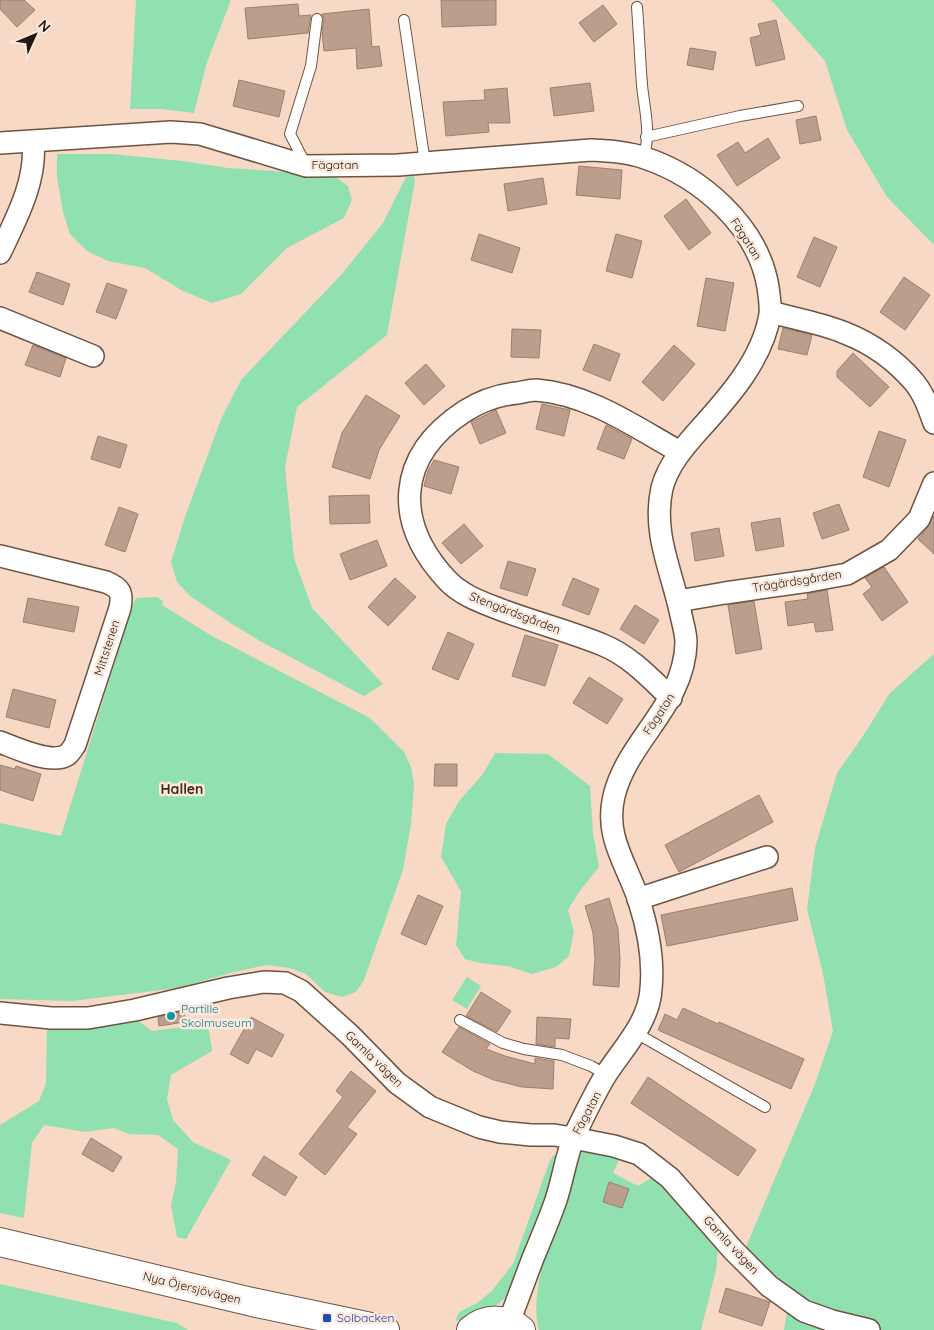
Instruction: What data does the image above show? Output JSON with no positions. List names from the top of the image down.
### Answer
{
  "streets": {
    "street": [
      "Fägatan",
      "Trägärdsgården",
      "Stengärdsgården",
      "Mittstenen",
      "Gamla vägen",
      "Nya Öjersjövägen"
    ]
  },
  "crossings": [
    ["Fägatan", "Trägärdsgården"],
    ["Fägatan", "Stengärdsgården"],
    ["Fägatan", "Gamla vägen"]
  ],
  "districts": ["Hallen"],
  "places": {
    "other": ["Partille Skolmuseum"],
    "transit": ["Solbacken"]
  },
  "north": "top right"
}
